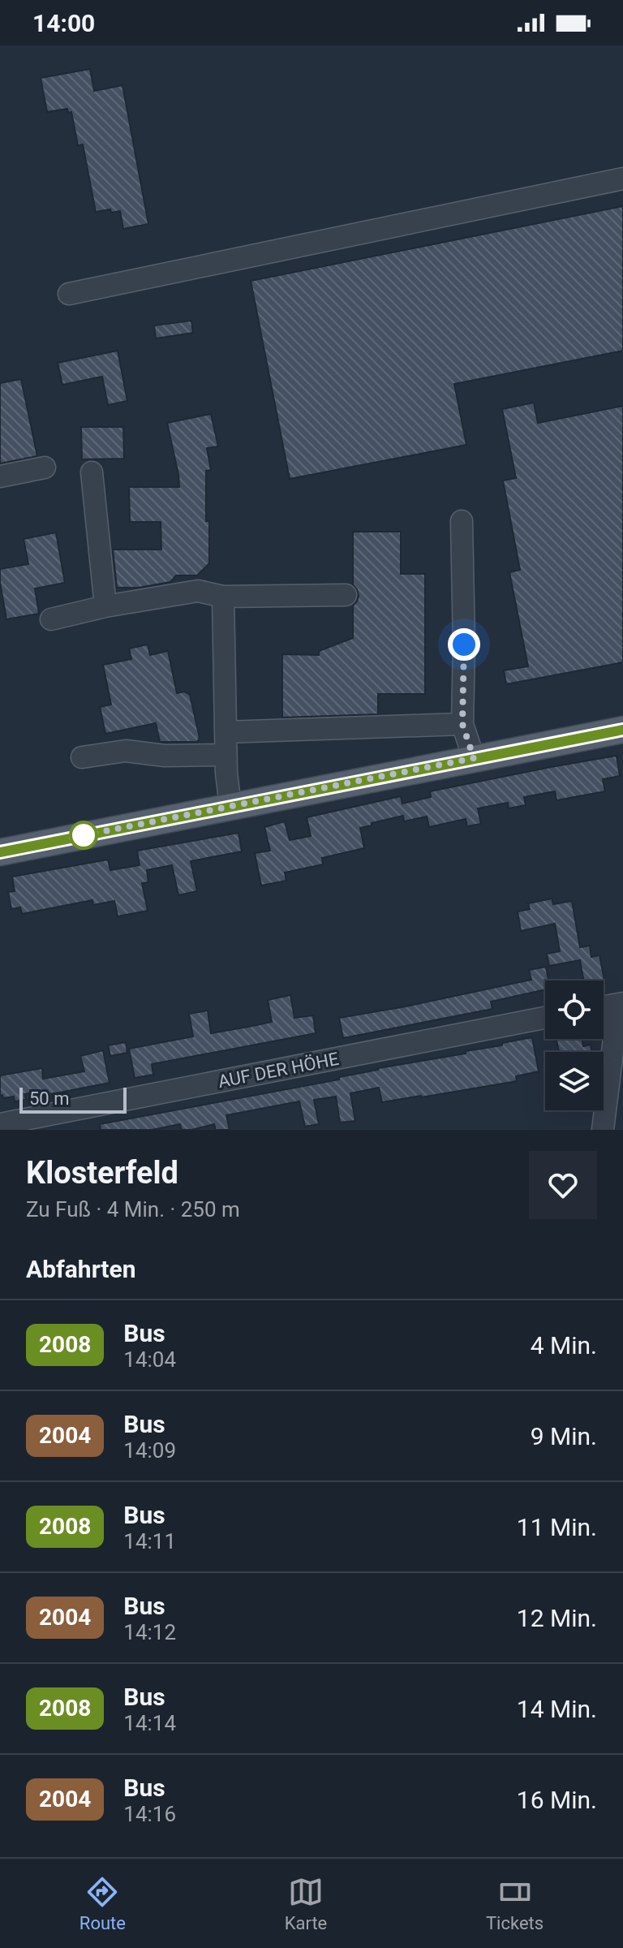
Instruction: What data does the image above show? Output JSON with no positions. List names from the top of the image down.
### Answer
{
  "streets": {
    "street": ["AUF DER HÖHE"]
  },
  "lines": ["bus line 2008"],
  "scale_bar": "50 m",
  "page": {
    "status": "14:00",
    "scale": "50 m",
    "heading": [
      ["Klosterfeld", "Zu Fuß · 4 Min. · 250 m"],
      "Abfahrten"
    ],
    "list": [
      {
        "mark": "2008",
        "name": "Bus",
        "note": "14:04",
        "value": "4 Min."
      },
      {
        "mark": "2004",
        "name": "Bus",
        "note": "14:09",
        "value": "9 Min."
      },
      {
        "mark": "2008",
        "name": "Bus",
        "note": "14:11",
        "value": "11 Min."
      },
      {
        "mark": "2004",
        "name": "Bus",
        "note": "14:12",
        "value": "12 Min."
      },
      {
        "mark": "2008",
        "name": "Bus",
        "note": "14:14",
        "value": "14 Min."
      },
      {
        "mark": "2004",
        "name": "Bus",
        "note": "14:16",
        "value": "16 Min."
      }
    ],
    "tabs": ["Route", "Karte", "Tickets"]
  }
}
